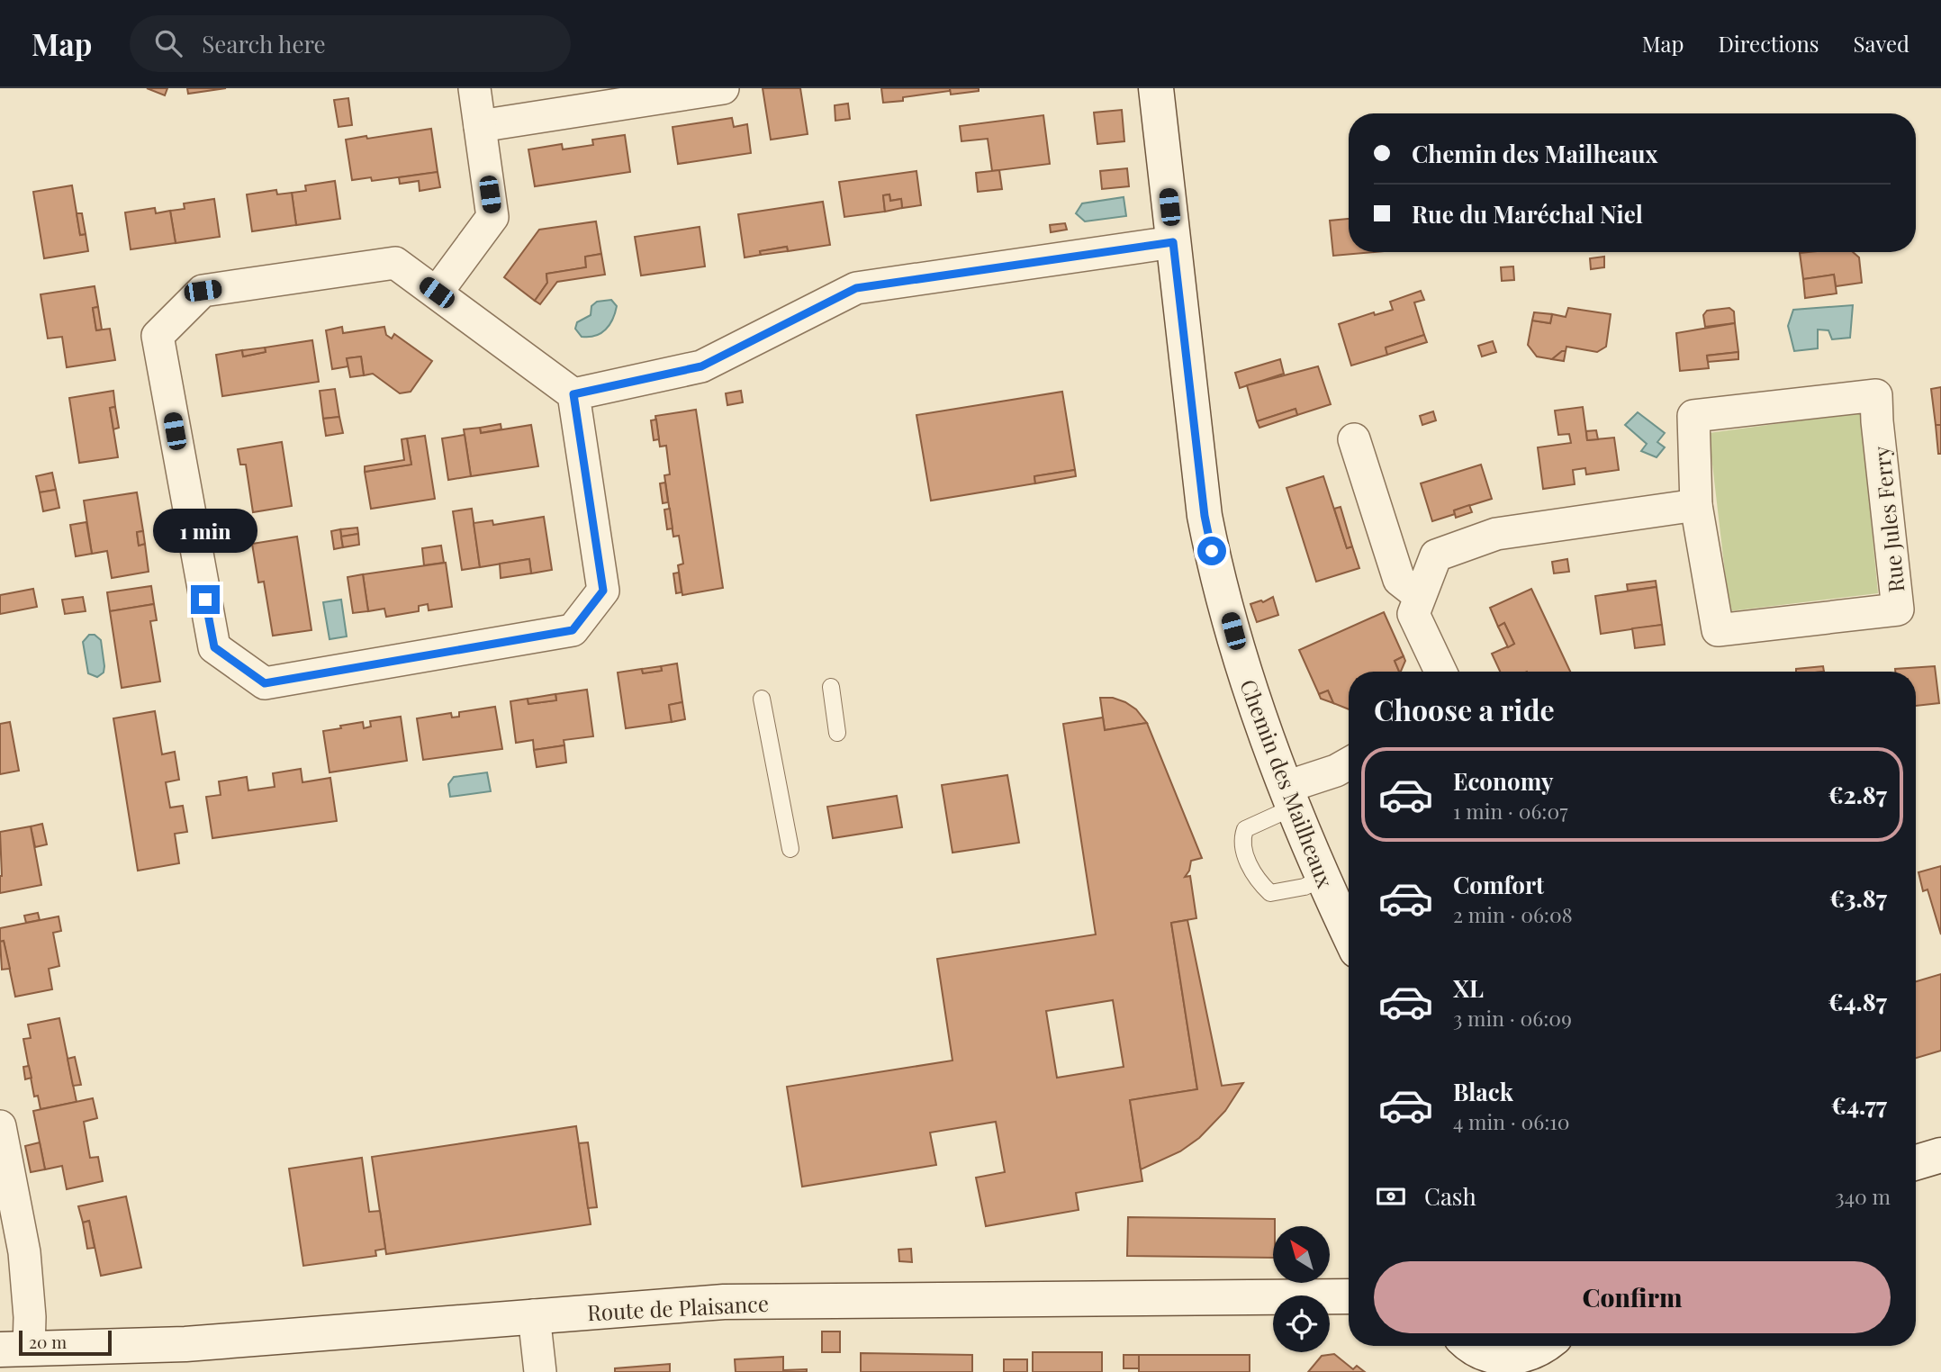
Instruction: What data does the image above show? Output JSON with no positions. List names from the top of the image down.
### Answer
{
  "streets": {
    "main road": ["Chemin des Mailheaux", "Route de Plaisance"],
    "street": ["Rue Jules Ferry"]
  },
  "scale_bar": "20 m",
  "north": "top left",
  "page": {
    "header": "Map",
    "search": "Search here",
    "nav": ["Map", "Directions", "Saved"],
    "banner": ["Chemin des Mailheaux", "Rue du Maréchal Niel"],
    "bubble": "1 min",
    "heading": "Choose a ride",
    "list": [
      {
        "name": "Economy",
        "note": "1 min · 06:07",
        "value": "€2.87"
      },
      {
        "name": "Comfort",
        "note": "2 min · 06:08",
        "value": "€3.87"
      },
      {
        "name": "XL",
        "note": "3 min · 06:09",
        "value": "€4.87"
      },
      {
        "name": "Black",
        "note": "4 min · 06:10",
        "value": "€4.77"
      }
    ],
    "pay": ["Cash", "340 m"],
    "buttons": "Confirm",
    "scale": "20 m"
  }
}
